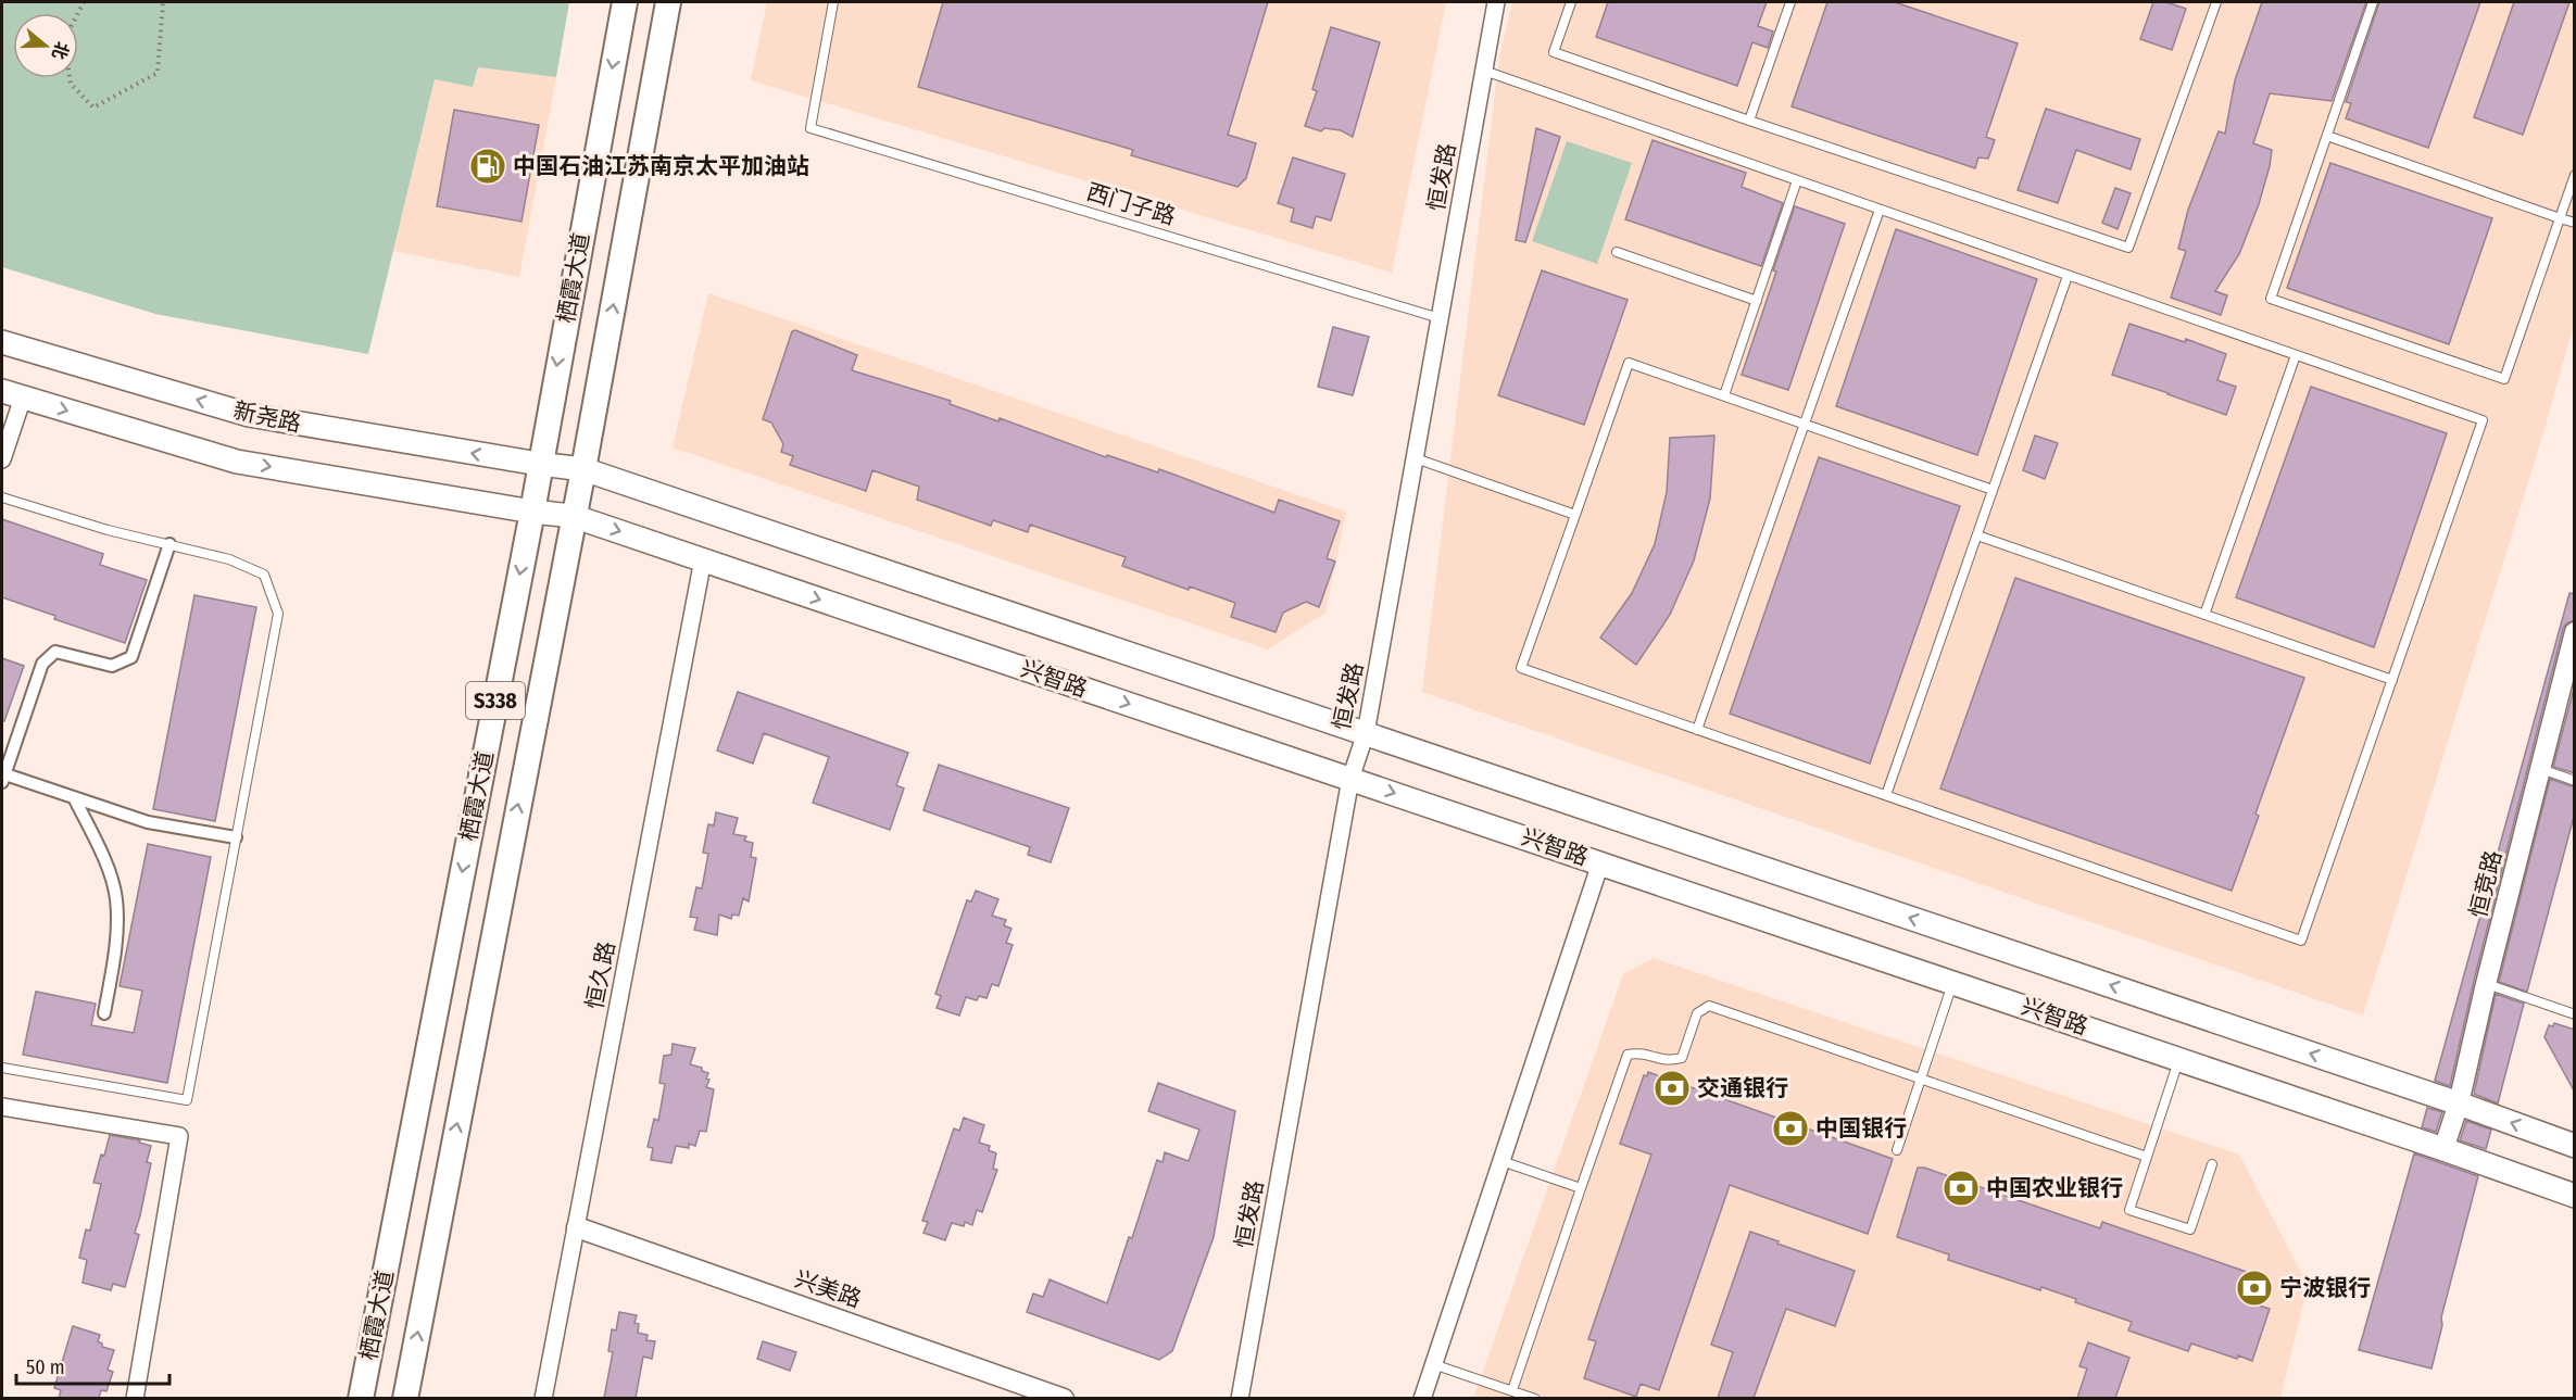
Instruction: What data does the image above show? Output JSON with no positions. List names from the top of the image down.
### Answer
{
  "streets": {
    "main road": [
      "栖霞大道",
      "新尧路",
      "兴智路",
      "S338"
    ],
    "street": [
      "恒发路",
      "恒竞路",
      "恒久路",
      "兴美路"
    ],
    "lane": ["西门子路"]
  },
  "crossings": [
    ["恒发路", "西门子路"],
    ["恒发路", "兴智路"],
    ["栖霞大道", "新尧路"],
    ["栖霞大道", "兴智路"],
    ["新尧路", "兴智路"],
    ["兴智路", "恒竞路"],
    ["兴智路", "恒久路"],
    ["恒久路", "兴美路"]
  ],
  "places": {
    "fuel station": ["中国石油江苏南京太平加油站"],
    "bank": [
      "交通银行",
      "中国银行",
      "中国农业银行",
      "宁波银行"
    ]
  },
  "scale_bar": "50 m",
  "north": "right"
}
